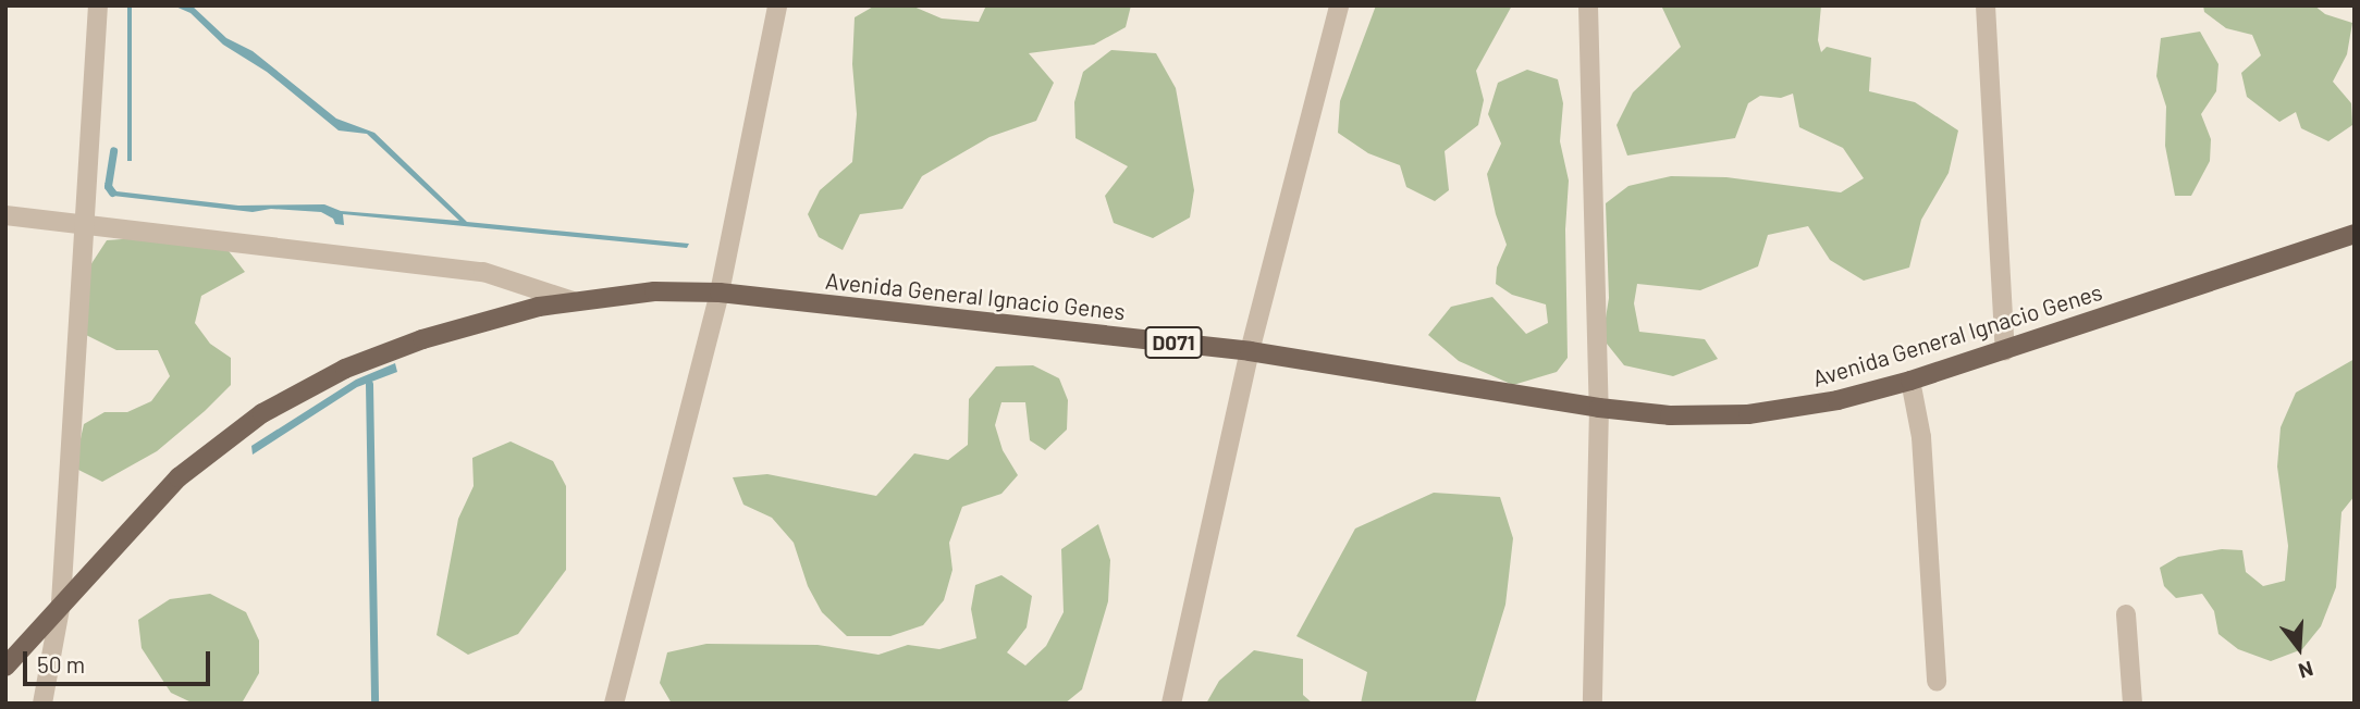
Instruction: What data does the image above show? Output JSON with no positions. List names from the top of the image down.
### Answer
{
  "streets": {
    "main road": ["Avenida General Ignacio Genes", "D071"]
  },
  "scale_bar": "50 m",
  "north": "bottom"
}
